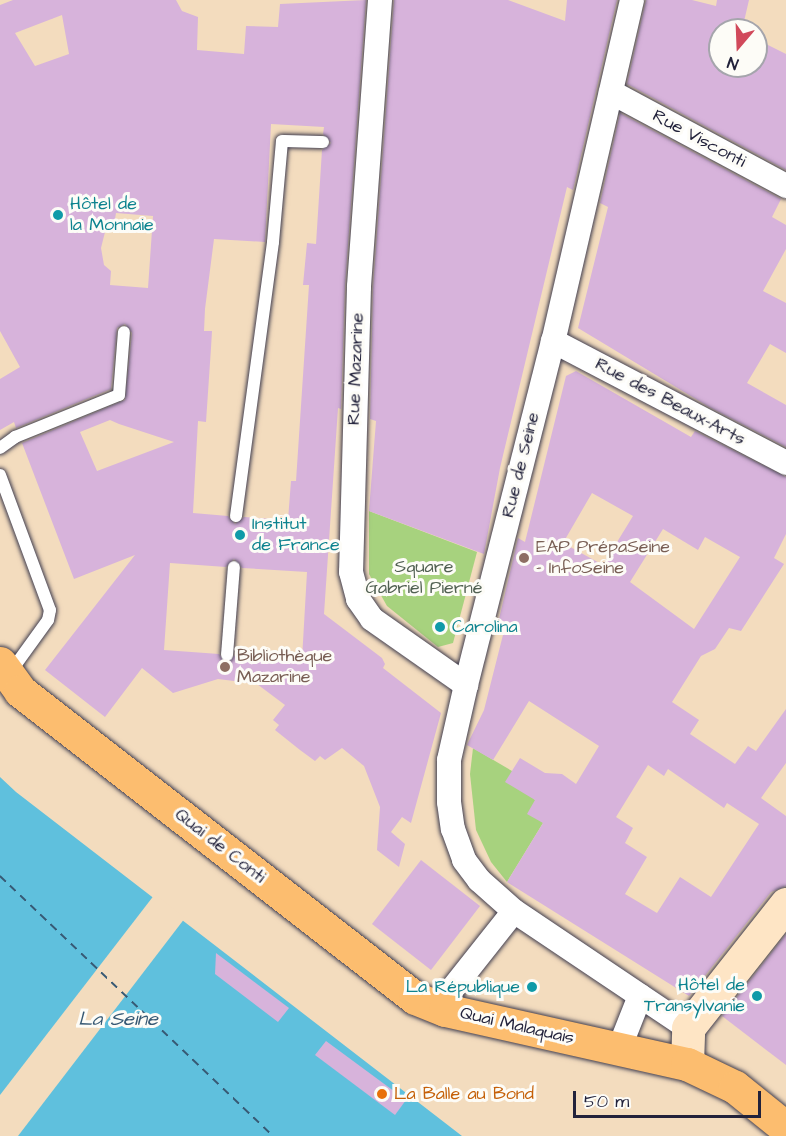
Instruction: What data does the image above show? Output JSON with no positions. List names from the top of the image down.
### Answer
{
  "streets": {
    "main road": ["Quai de Conti", "Quai Malaquais"],
    "street": [
      "Rue Visconti",
      "Rue Mazarine",
      "Rue des Beaux-Arts",
      "Rue de Seine"
    ]
  },
  "crossings": [
    ["Rue Visconti", "Rue de Seine"],
    ["Rue Mazarine", "Rue de Seine"],
    ["Rue des Beaux-Arts", "Rue de Seine"],
    ["Rue de Seine", "Quai Malaquais"],
    ["Quai de Conti", "Quai Malaquais"]
  ],
  "water": ["La Seine"],
  "parks": ["Square Gabriel Pierné"],
  "places": [
    "Hôtel de la Monnaie",
    "Institut de France",
    "EAP PrépaSeine - InfoSeine",
    "Carolina",
    "Bibliothèque Mazarine",
    "La République",
    "Hôtel de Transylvanie",
    "La Balle au Bond"
  ],
  "scale_bar": "50 m",
  "north": "bottom"
}
